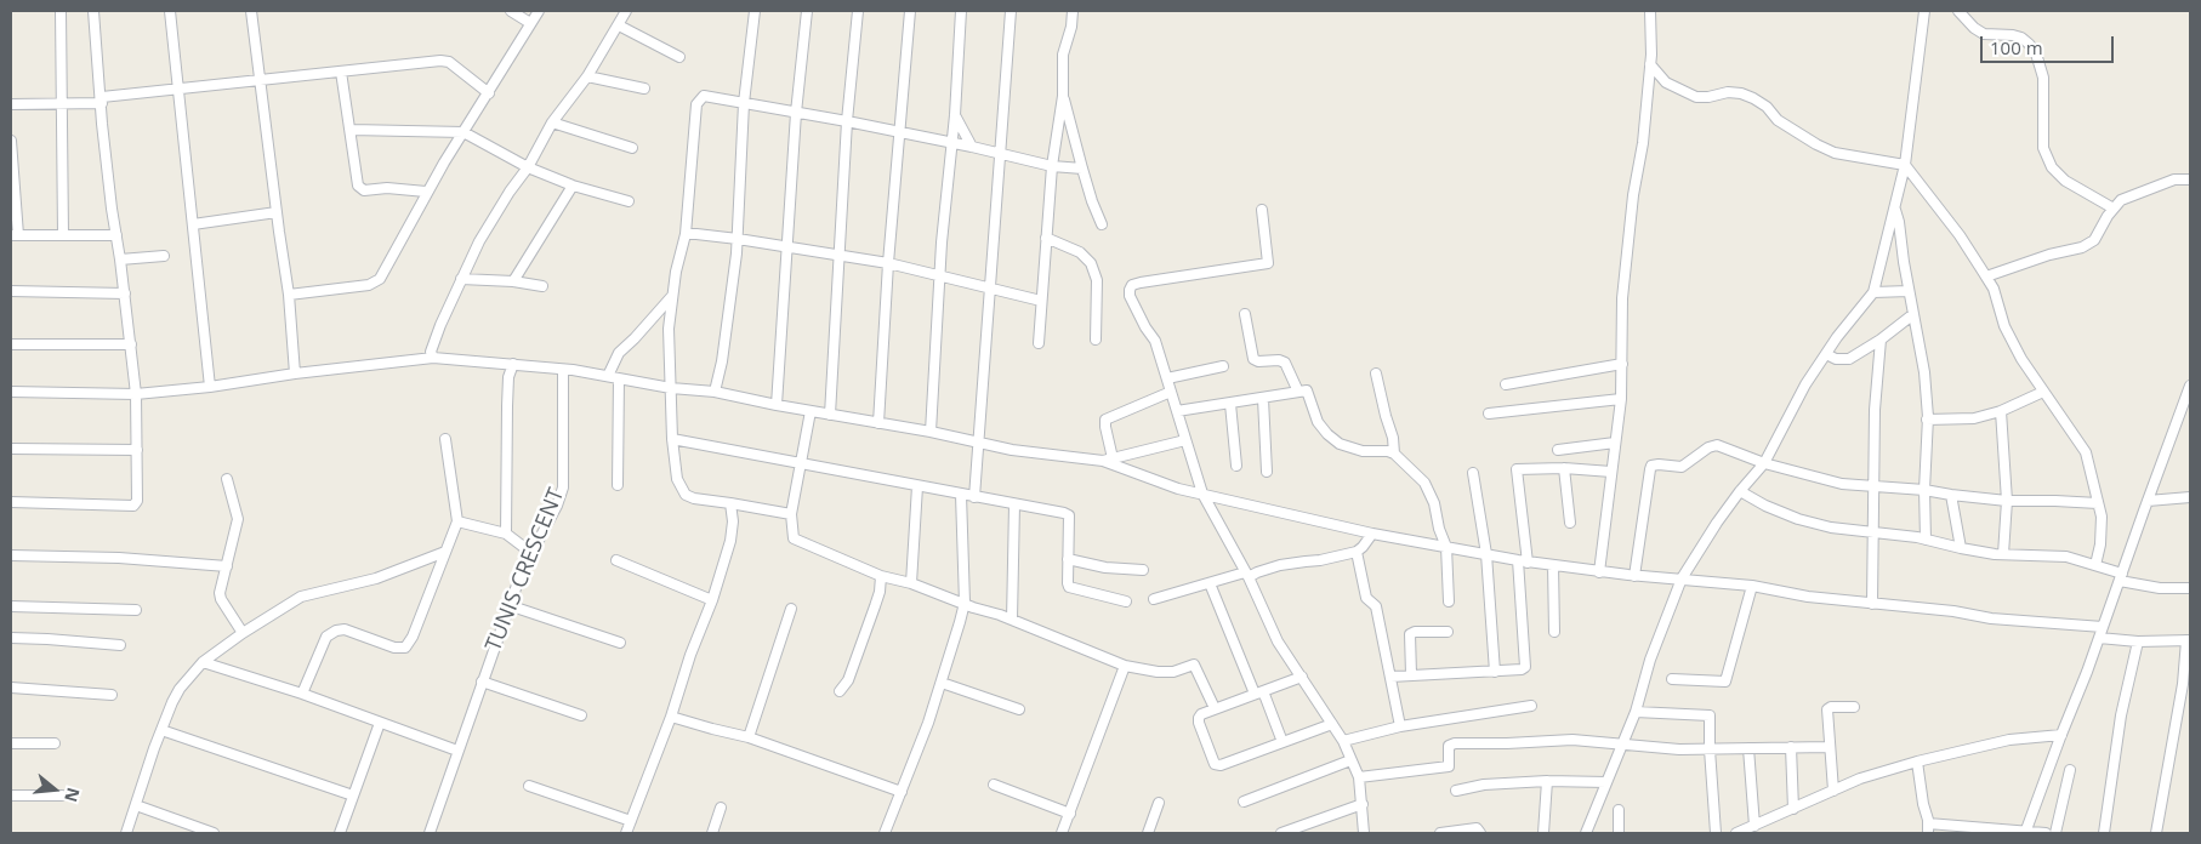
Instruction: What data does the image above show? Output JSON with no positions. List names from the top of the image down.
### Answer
{
  "streets": {
    "street": ["TUNIS CRESCENT"]
  },
  "scale_bar": "100 m",
  "north": "right"
}
